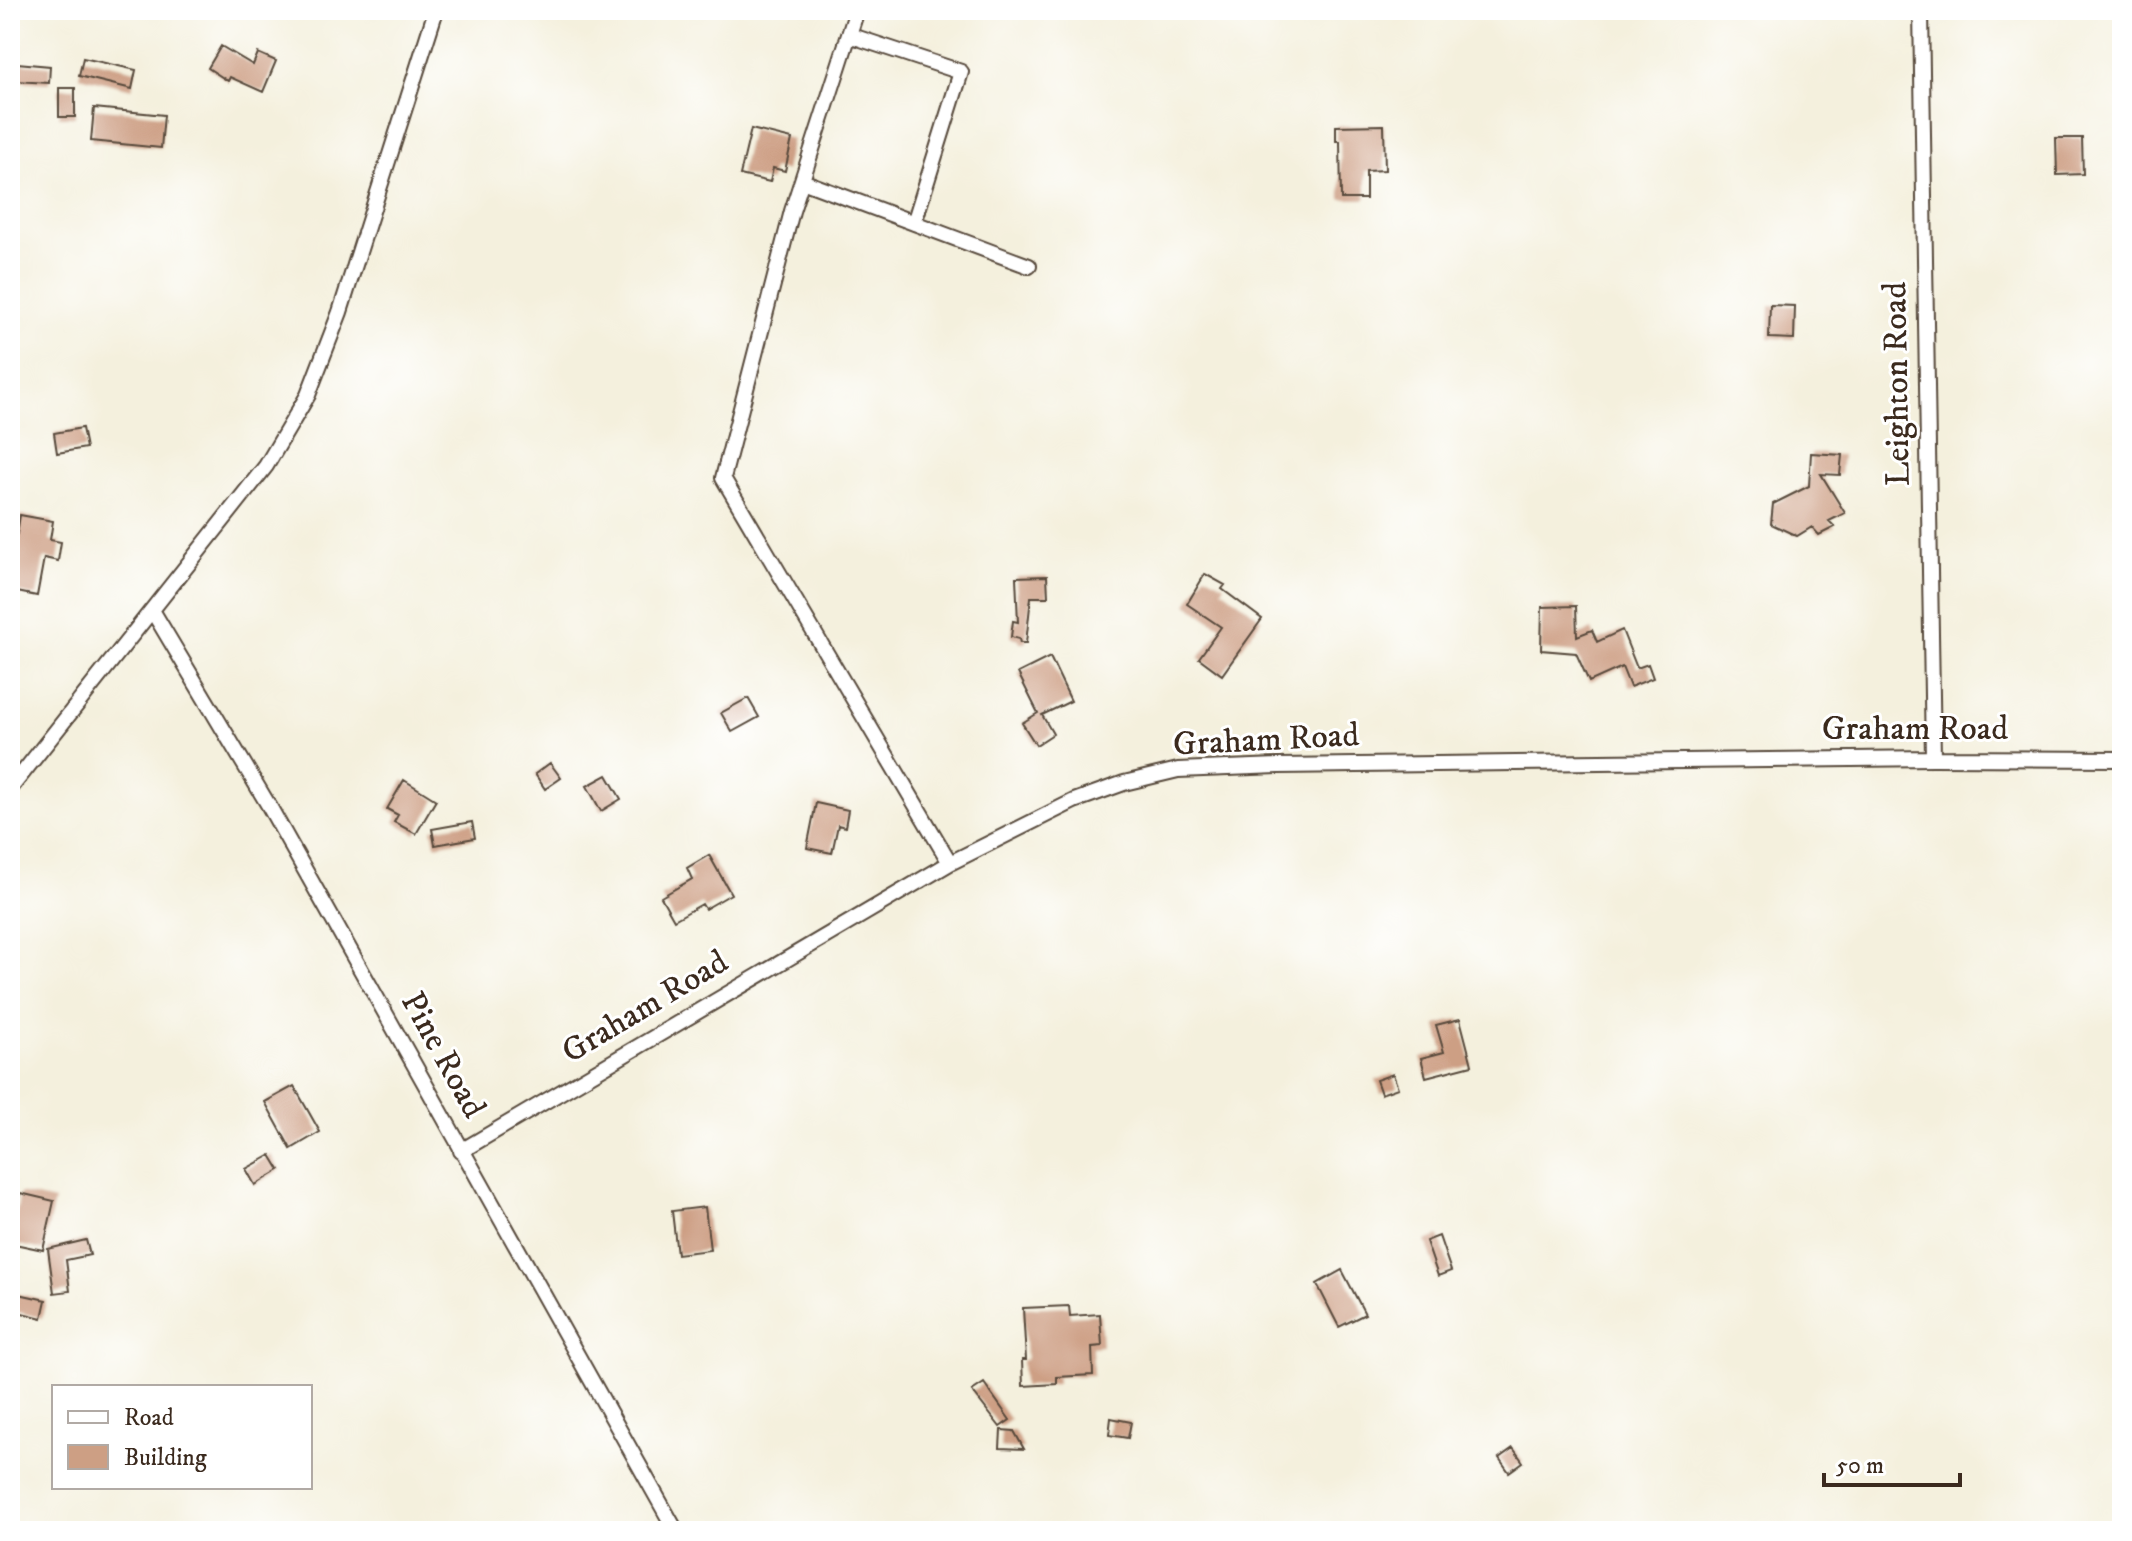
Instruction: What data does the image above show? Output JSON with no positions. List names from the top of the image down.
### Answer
{
  "streets": {
    "street": ["Leighton Road", "Graham Road", "Pine Road"]
  },
  "crossings": [
    ["Leighton Road", "Graham Road"],
    ["Graham Road", "Pine Road"]
  ],
  "legend": ["Road", "Building"],
  "scale_bar": "50 m"
}
